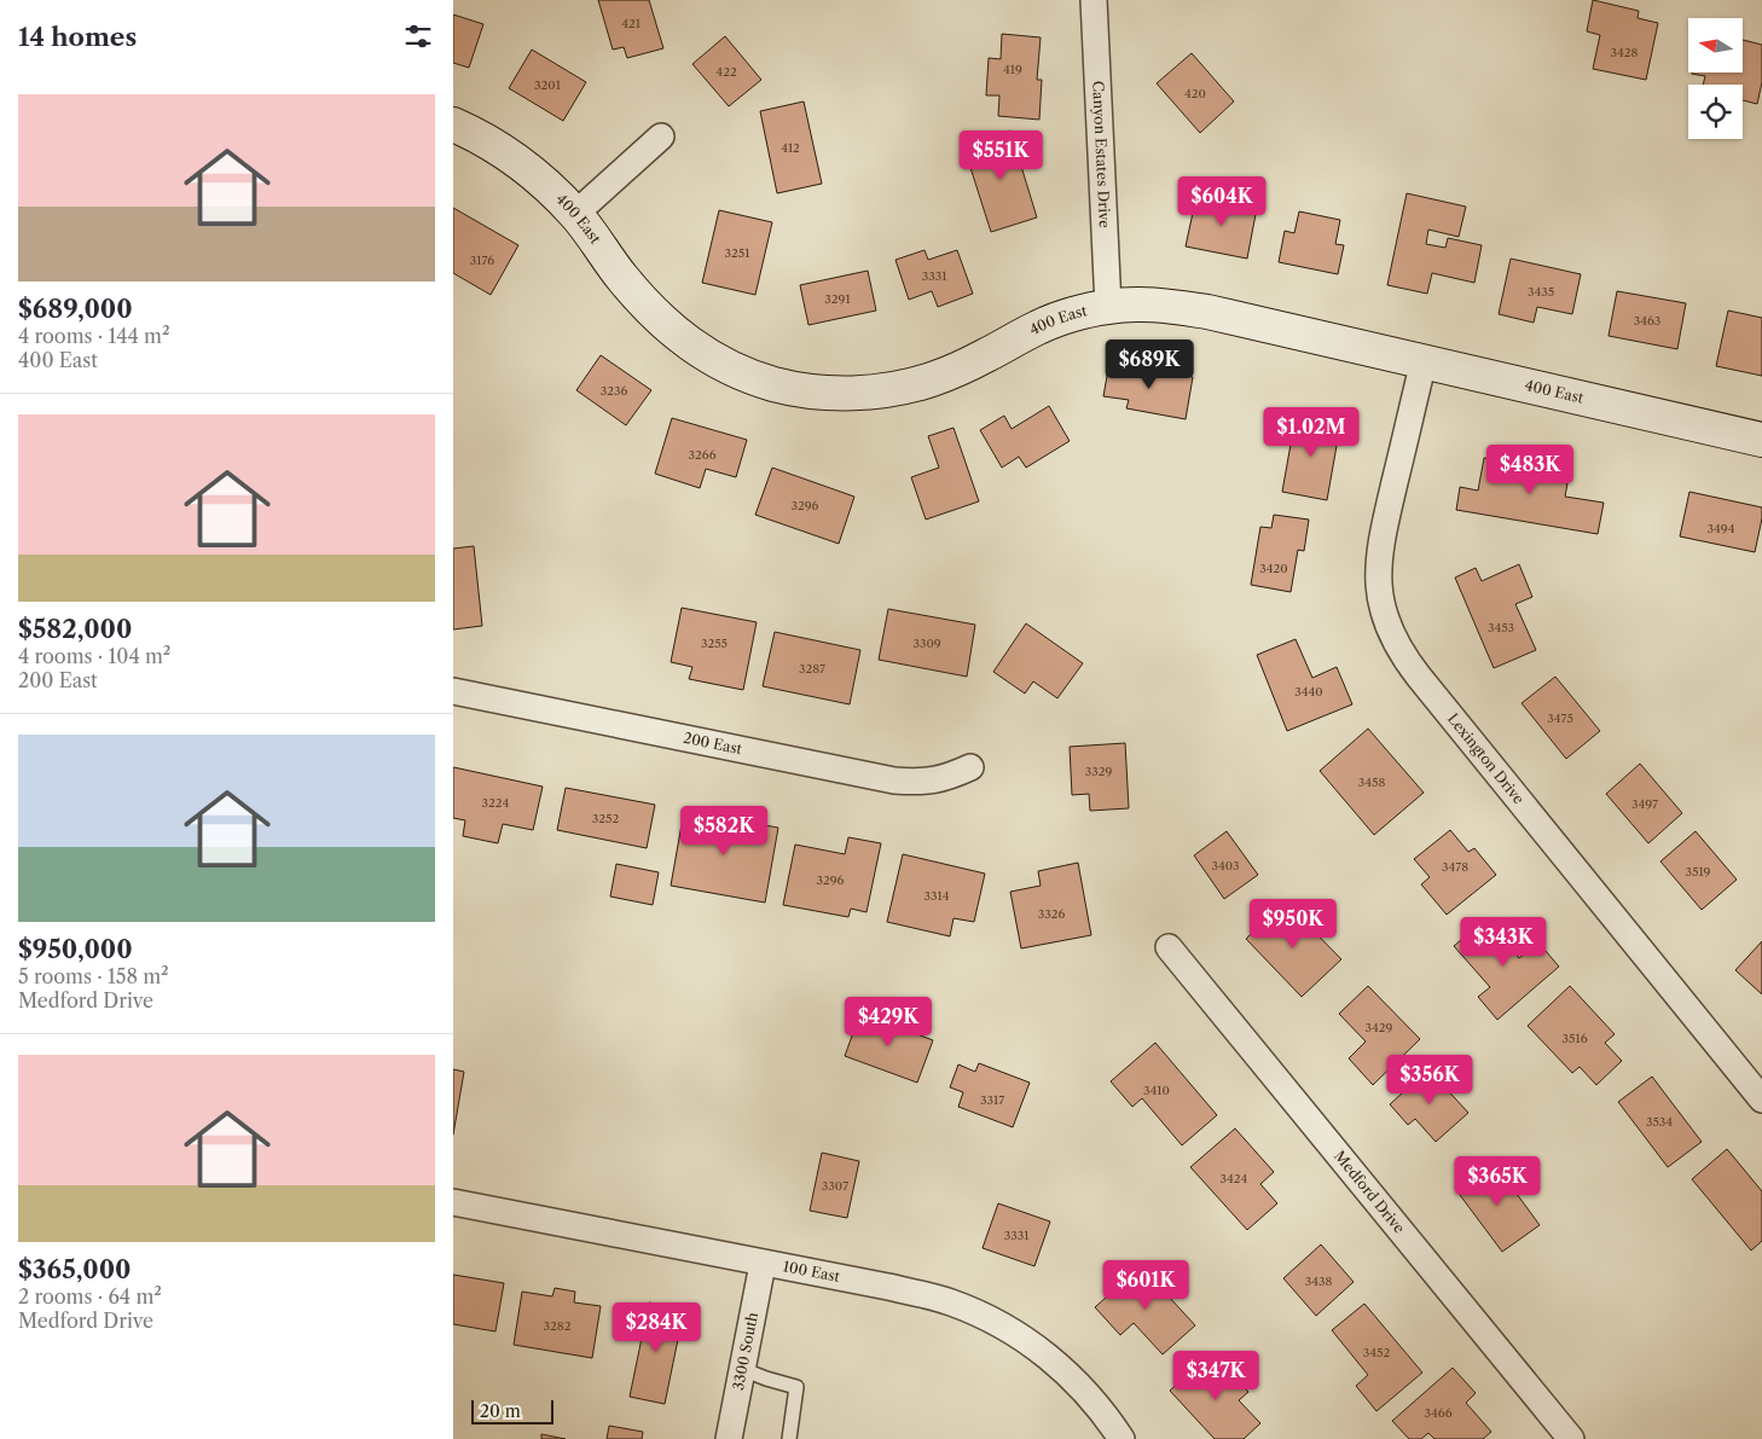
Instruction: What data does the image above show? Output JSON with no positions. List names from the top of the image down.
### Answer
{
  "streets": {
    "street": [
      "Canyon Estates Drive",
      "400 East",
      "200 East",
      "Lexington Drive",
      "Medford Drive",
      "100 East",
      "3300 South"
    ]
  },
  "crossings": [
    ["Canyon Estates Drive", "400 East"],
    ["400 East", "Lexington Drive"],
    ["100 East", "3300 South"]
  ],
  "house_numbers": [
    "421",
    "3428",
    "419",
    "422",
    "3201",
    "420",
    "412",
    "3251",
    "3176",
    "3331",
    "3435",
    "3291",
    "3463",
    "3236",
    "3266",
    "3296",
    "3494",
    "3420",
    "3453",
    "3255",
    "3309",
    "3287",
    "3440",
    "3475",
    "3329",
    "3458",
    "3224",
    "3497",
    "3252",
    "3403",
    "3478",
    "3519",
    "3296",
    "3314",
    "3326",
    "3429",
    "3516",
    "3410",
    "3317",
    "3534",
    "3424",
    "3307",
    "3331",
    "3438",
    "3282",
    "3452",
    "3466"
  ],
  "scale_bar": "20 m",
  "north": "left",
  "page": {
    "heading": "14 homes",
    "list": [
      {
        "name": "$689,000",
        "note": "4 rooms · 144 m² · 400 East"
      },
      {
        "name": "$582,000",
        "note": "4 rooms · 104 m² · 200 East"
      },
      {
        "name": "$950,000",
        "note": "5 rooms · 158 m² · Medford Drive"
      },
      {
        "name": "$365,000",
        "note": "2 rooms · 64 m² · Medford Drive"
      }
    ],
    "price": [
      "$551K",
      "$604K",
      "$689K",
      "$1.02M",
      "$483K",
      "$582K",
      "$950K",
      "$343K",
      "$429K",
      "$356K",
      "$365K",
      "$601K",
      "$284K",
      "$347K"
    ],
    "scale": "20 m"
  }
}
